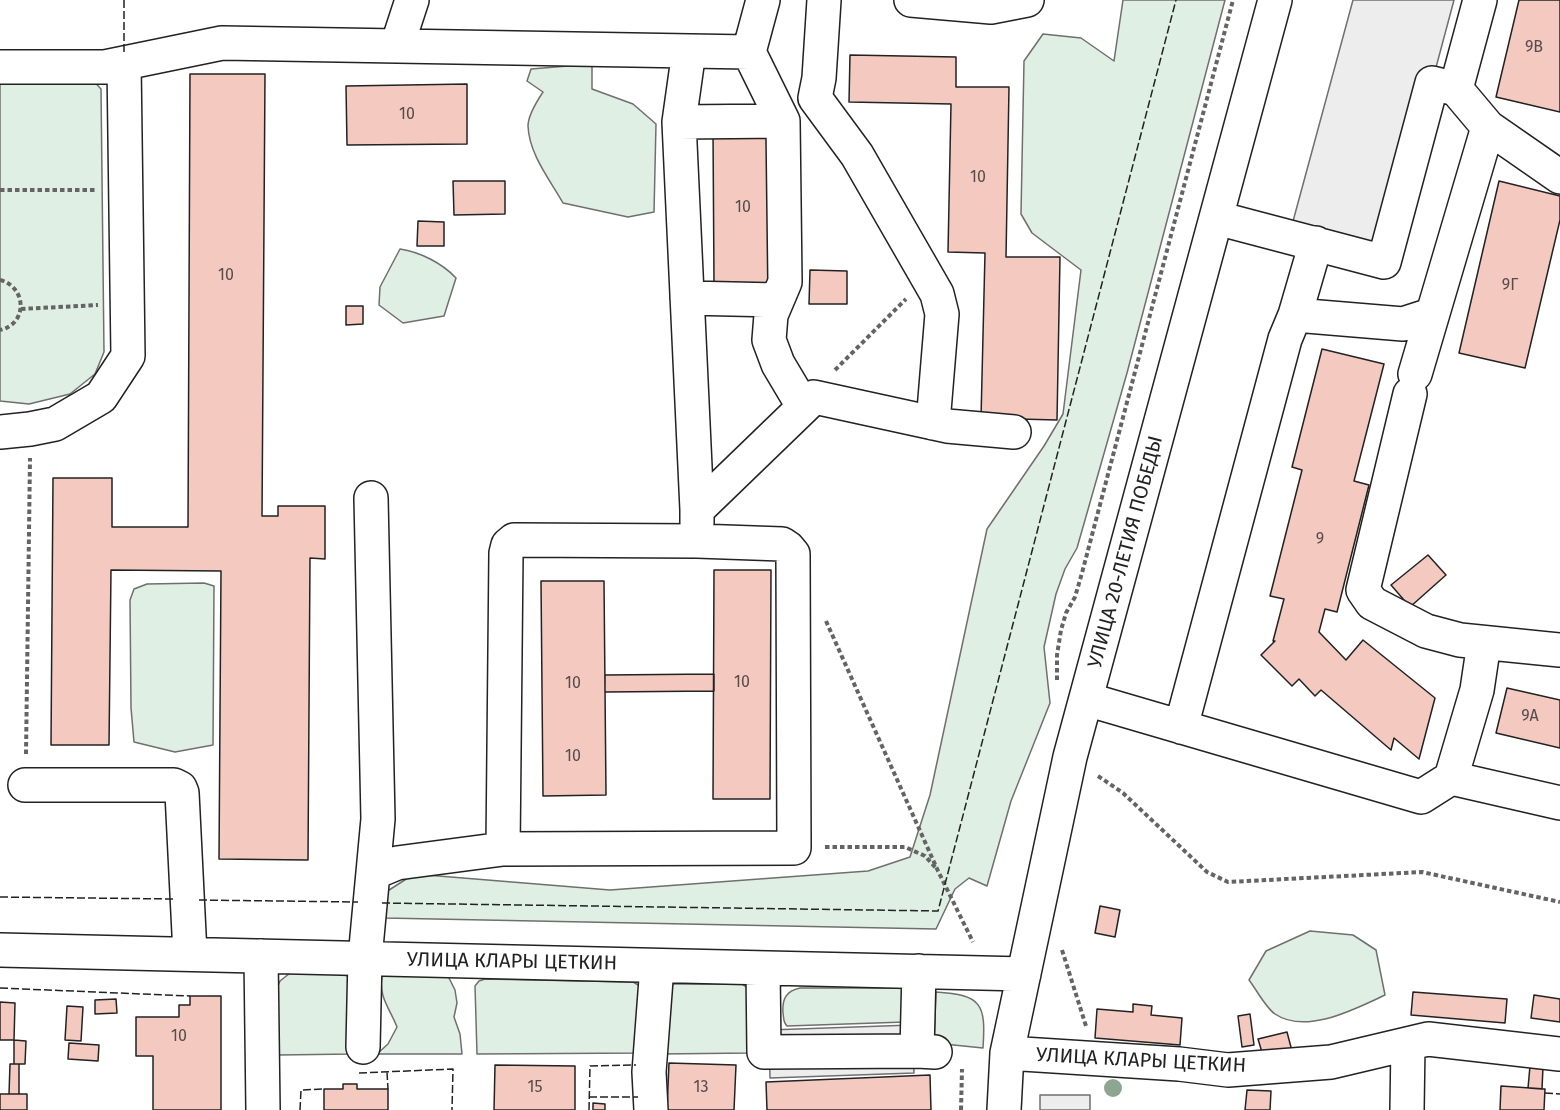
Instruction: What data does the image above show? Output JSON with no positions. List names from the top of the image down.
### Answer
{
  "streets": {
    "street": ["УЛИЦА 20-ЛЕТИЯ ПОБЕДЫ", "УЛИЦА КЛАРЫ ЦЕТКИН"]
  },
  "crossings": [
    ["УЛИЦА 20-ЛЕТИЯ ПОБЕДЫ", "УЛИЦА КЛАРЫ ЦЕТКИН"]
  ],
  "house_numbers": [
    "9В",
    "10",
    "10",
    "10",
    "10",
    "9Г",
    "9",
    "10",
    "10",
    "9А",
    "10",
    "10",
    "15",
    "13"
  ]
}
